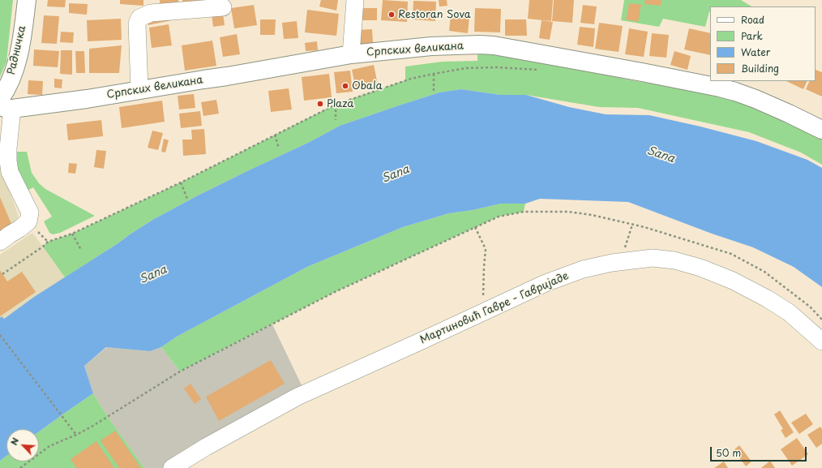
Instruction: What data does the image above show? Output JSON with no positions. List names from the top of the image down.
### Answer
{
  "streets": {
    "main road": ["Српских великана", "Радничка"],
    "street": ["Мартиновић Гавре - Гавријаде"]
  },
  "crossings": [
    ["Српских великана", "Радничка"]
  ],
  "water": ["Sana"],
  "places": ["Restoran Sova", "Obala", "Plaza"],
  "legend": [
    "Road",
    "Park",
    "Water",
    "Building"
  ],
  "scale_bar": "50 m",
  "north": "top left"
}
